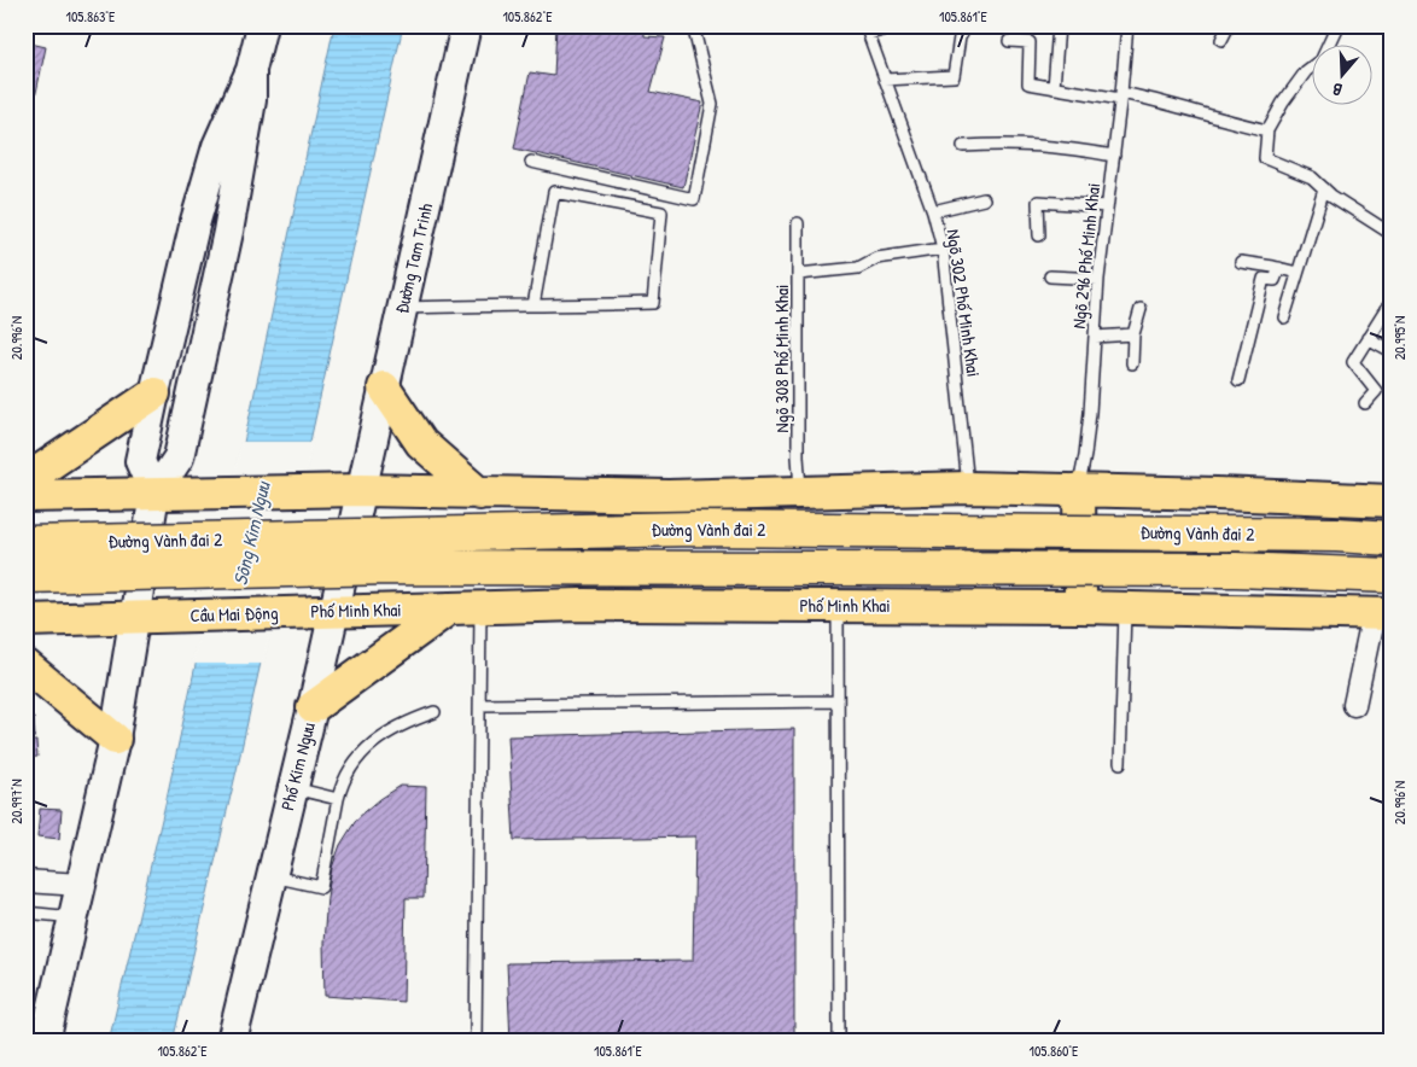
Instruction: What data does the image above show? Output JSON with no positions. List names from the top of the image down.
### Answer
{
  "streets": {
    "highway": ["Đường Vành đai 2"],
    "main road": [
      "Đường Tam Trinh",
      "Phố Minh Khai",
      "Cầu Mai Động",
      "Phố Kim Ngưu"
    ],
    "lane": ["Ngõ 296 Phố Minh Khai", "Ngõ 302 Phố Minh Khai", "Ngõ 308 Phố Minh Khai"]
  },
  "crossings": [
    ["Đường Tam Trinh", "Phố Kim Ngưu"],
    ["Phố Minh Khai", "Cầu Mai Động"],
    ["Phố Minh Khai", "Phố Kim Ngưu"]
  ],
  "water": ["Sông Kim Ngưu"],
  "north": "bottom",
  "coordinates": [
    "105.863°E",
    "105.862°E",
    "105.861°E",
    "20.996°N",
    "20.995°N",
    "20.997°N",
    "105.860°E"
  ]
}
